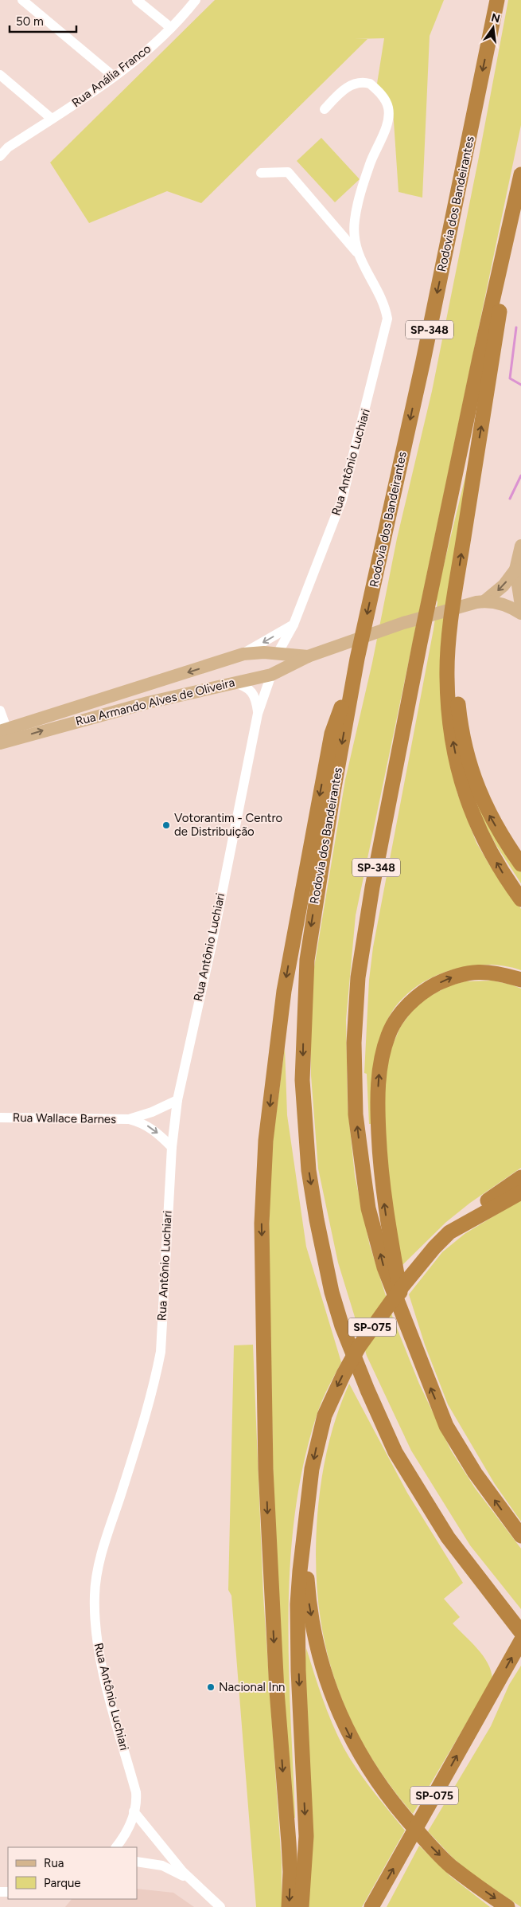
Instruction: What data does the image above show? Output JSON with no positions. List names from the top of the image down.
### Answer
{
  "streets": {
    "highway": ["Rodovia dos Bandeirantes", "SP-348", "SP-075"],
    "main road": ["Rua Armando Alves de Oliveira"],
    "street": ["Rua Anália Franco", "Rua Antônio Luchiari", "Rua Wallace Barnes"]
  },
  "crossings": [
    ["Rua Antônio Luchiari", "Rua Armando Alves de Oliveira"],
    ["Rua Antônio Luchiari", "Rua Wallace Barnes"]
  ],
  "places": ["Votorantim - Centro de Distribuição", "Nacional Inn"],
  "legend": ["Rua", "Parque"],
  "scale_bar": "50 m",
  "north": "top"
}
